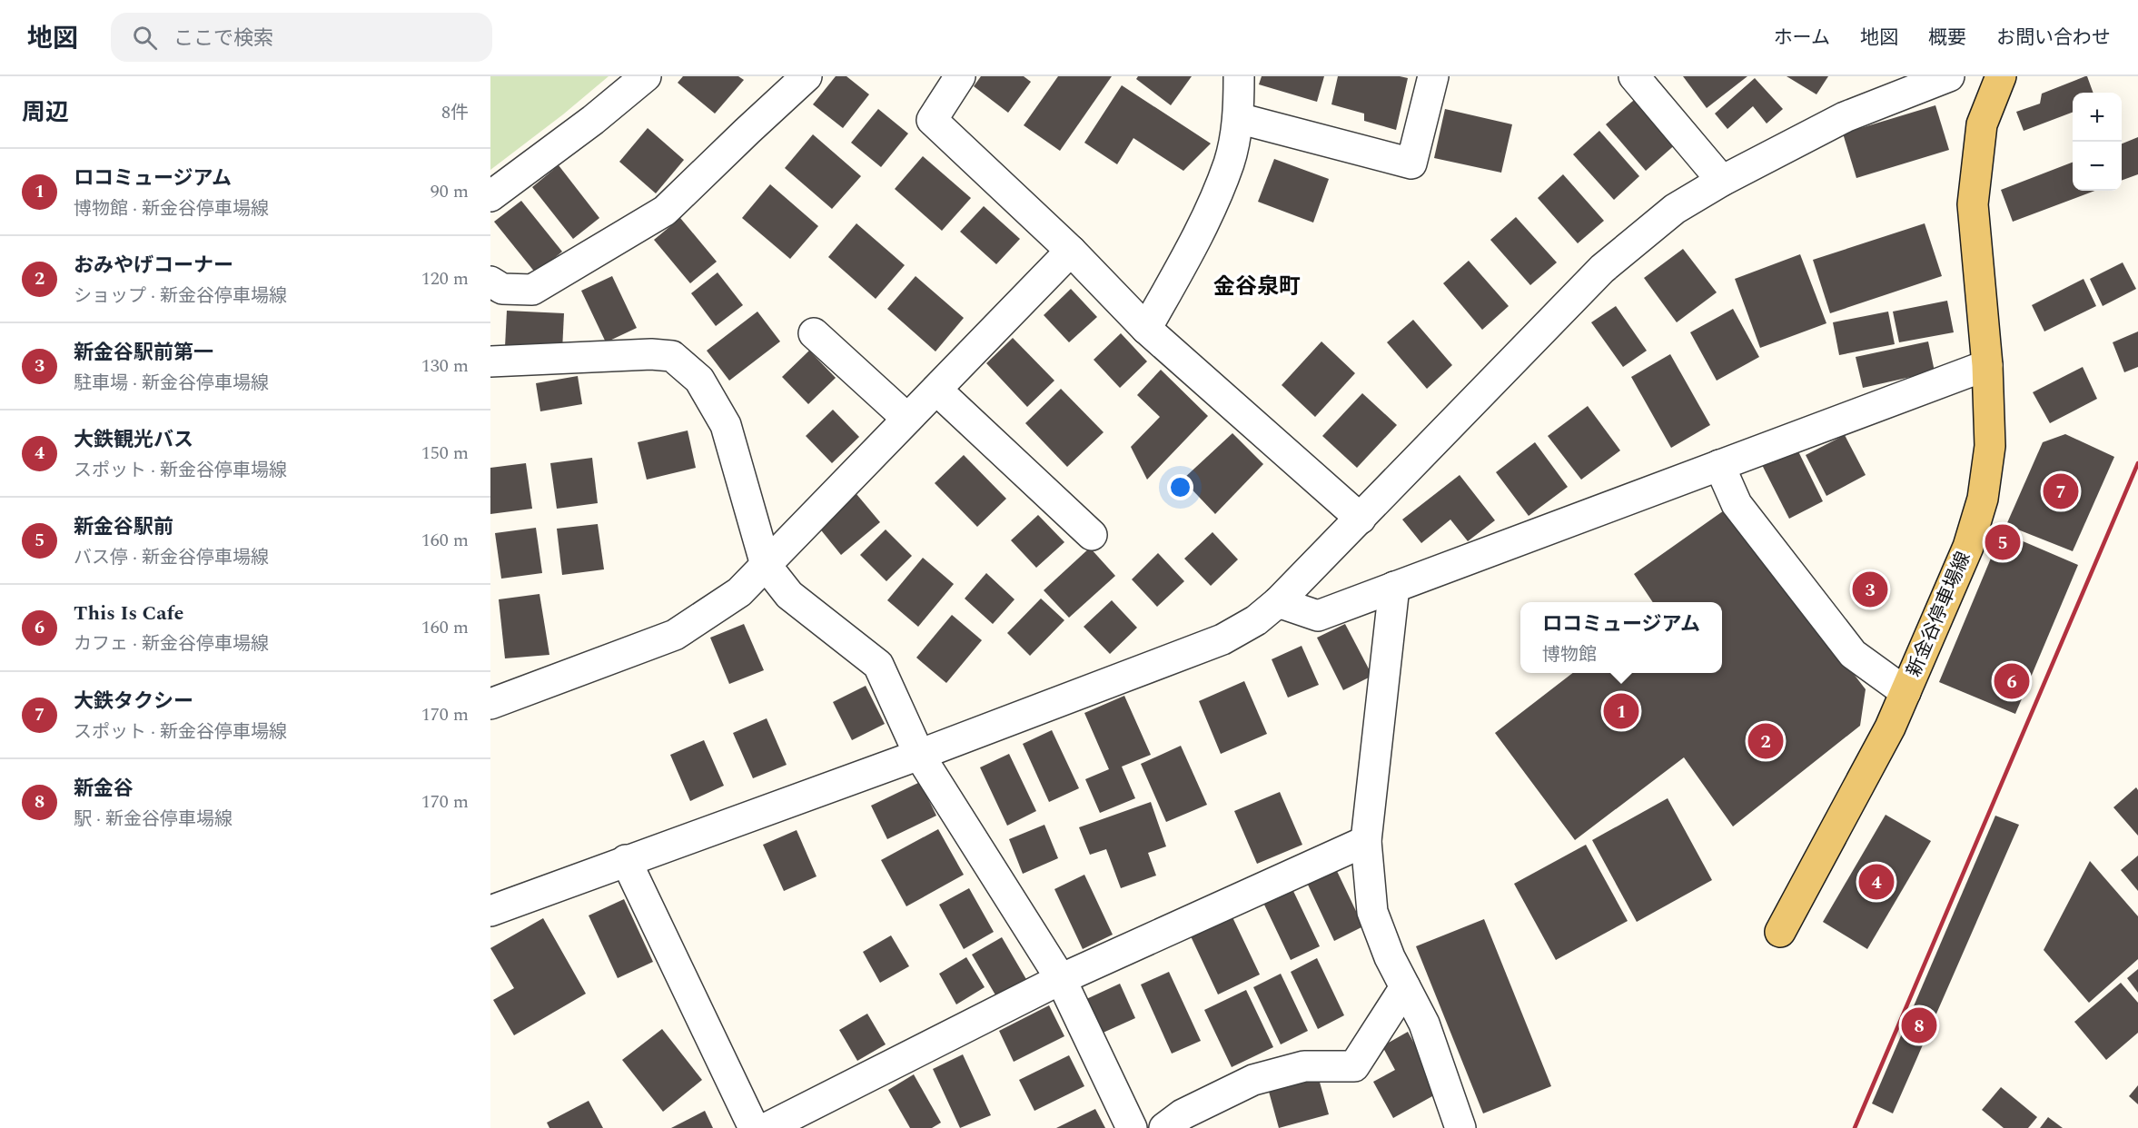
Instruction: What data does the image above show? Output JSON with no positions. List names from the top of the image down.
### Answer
{
  "streets": {
    "main road": ["新金谷停車場線"]
  },
  "districts": ["金谷泉町"],
  "page": {
    "header": "地図",
    "search": "ここで検索",
    "nav": [
      "ホーム",
      "地図",
      "概要",
      "お問い合わせ"
    ],
    "heading": ["周辺", "8件"],
    "map_buttons": ["+", "−"],
    "list": [
      {
        "mark": "1",
        "name": "ロコミュージアム",
        "note": "博物館 · 新金谷停車場線",
        "value": "90 m"
      },
      {
        "mark": "2",
        "name": "おみやげコーナー",
        "note": "ショップ · 新金谷停車場線",
        "value": "120 m"
      },
      {
        "mark": "3",
        "name": "新金谷駅前第一",
        "note": "駐車場 · 新金谷停車場線",
        "value": "130 m"
      },
      {
        "mark": "4",
        "name": "大鉄観光バス",
        "note": "スポット · 新金谷停車場線",
        "value": "150 m"
      },
      {
        "mark": "5",
        "name": "新金谷駅前",
        "note": "バス停 · 新金谷停車場線",
        "value": "160 m"
      },
      {
        "mark": "6",
        "name": "This Is Cafe",
        "note": "カフェ · 新金谷停車場線",
        "value": "160 m"
      },
      {
        "mark": "7",
        "name": "大鉄タクシー",
        "note": "スポット · 新金谷停車場線",
        "value": "170 m"
      },
      {
        "mark": "8",
        "name": "新金谷",
        "note": "駅 · 新金谷停車場線",
        "value": "170 m"
      }
    ],
    "pins": [
      "7",
      "5",
      "3",
      "6",
      "1",
      "2",
      "4",
      "8"
    ],
    "popup": ["ロコミュージアム", "博物館"]
  }
}
